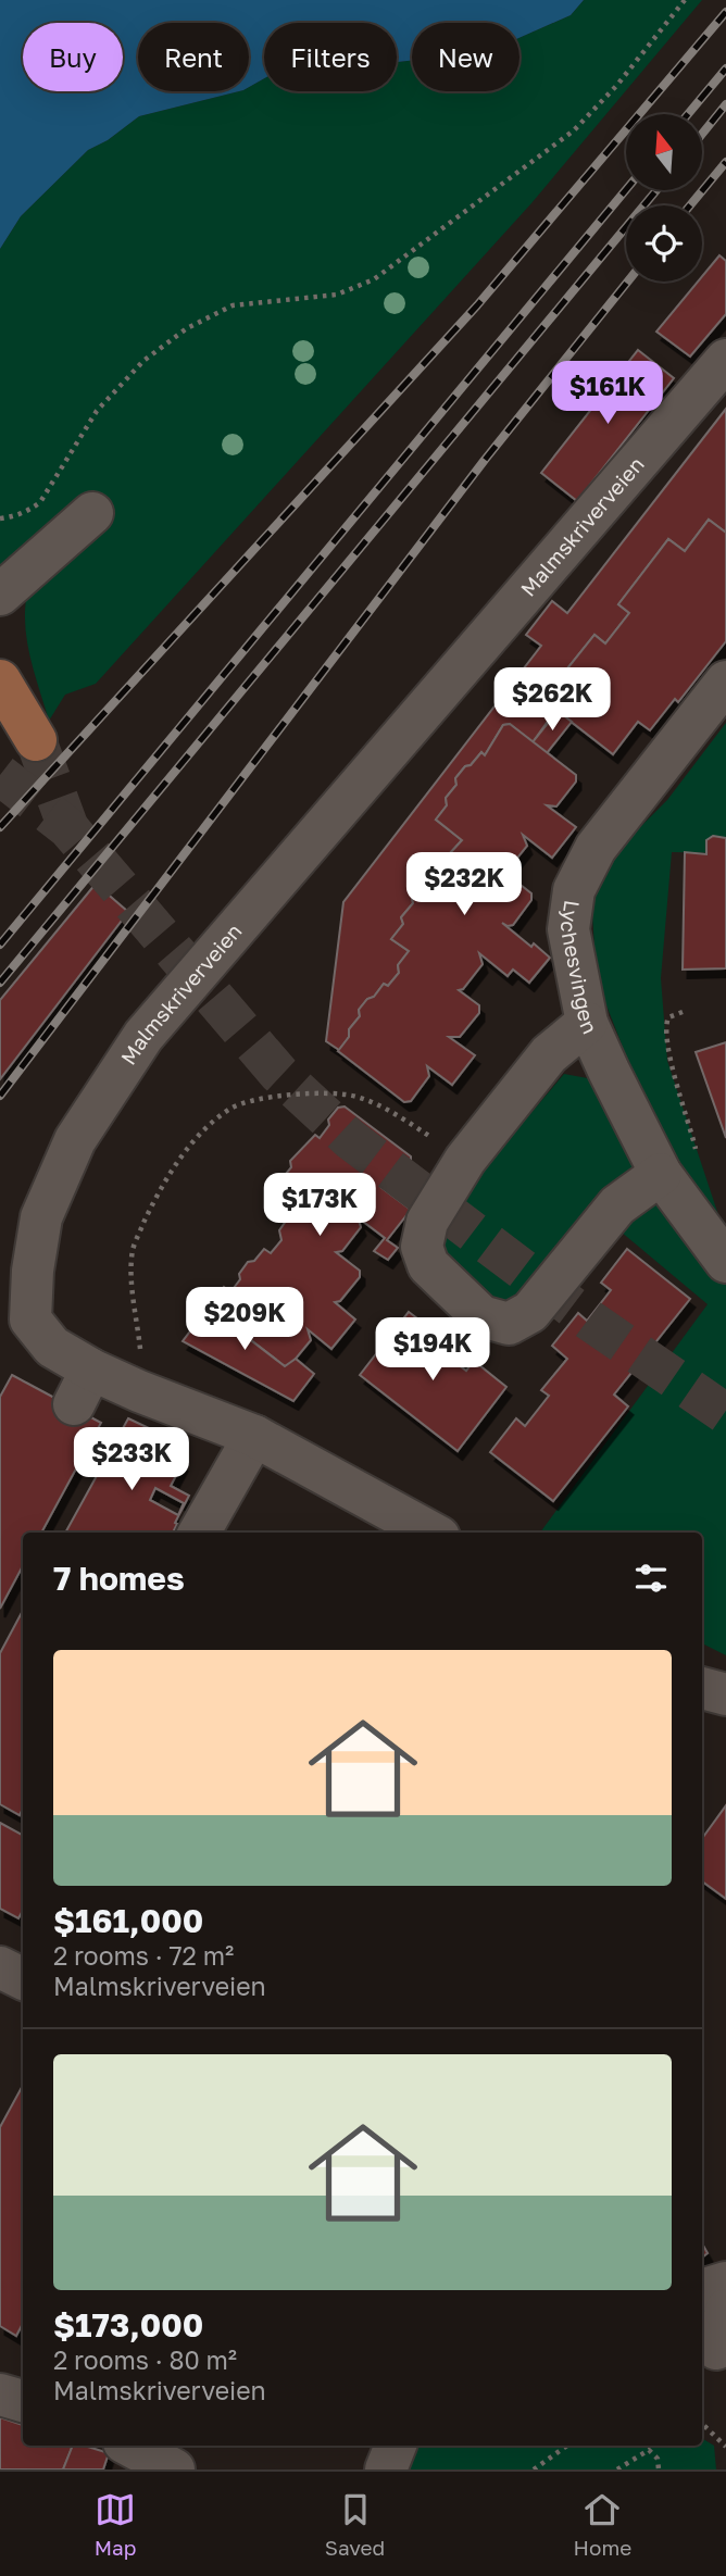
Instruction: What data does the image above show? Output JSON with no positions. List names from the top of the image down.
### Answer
{
  "streets": {
    "street": ["Malmskriverveien", "Lychesvingen"]
  },
  "north": "top",
  "page": {
    "chip": [
      "Buy",
      "Rent",
      "Filters",
      "New"
    ],
    "price": [
      "$161K",
      "$262K",
      "$232K",
      "$173K",
      "$209K",
      "$194K",
      "$233K"
    ],
    "heading": "7 homes",
    "list": [
      {
        "name": "$161,000",
        "note": "2 rooms · 72 m² · Malmskriverveien"
      },
      {
        "name": "$173,000",
        "note": "2 rooms · 80 m² · Malmskriverveien"
      }
    ],
    "tabs": ["Map", "Saved", "Home"]
  }
}
